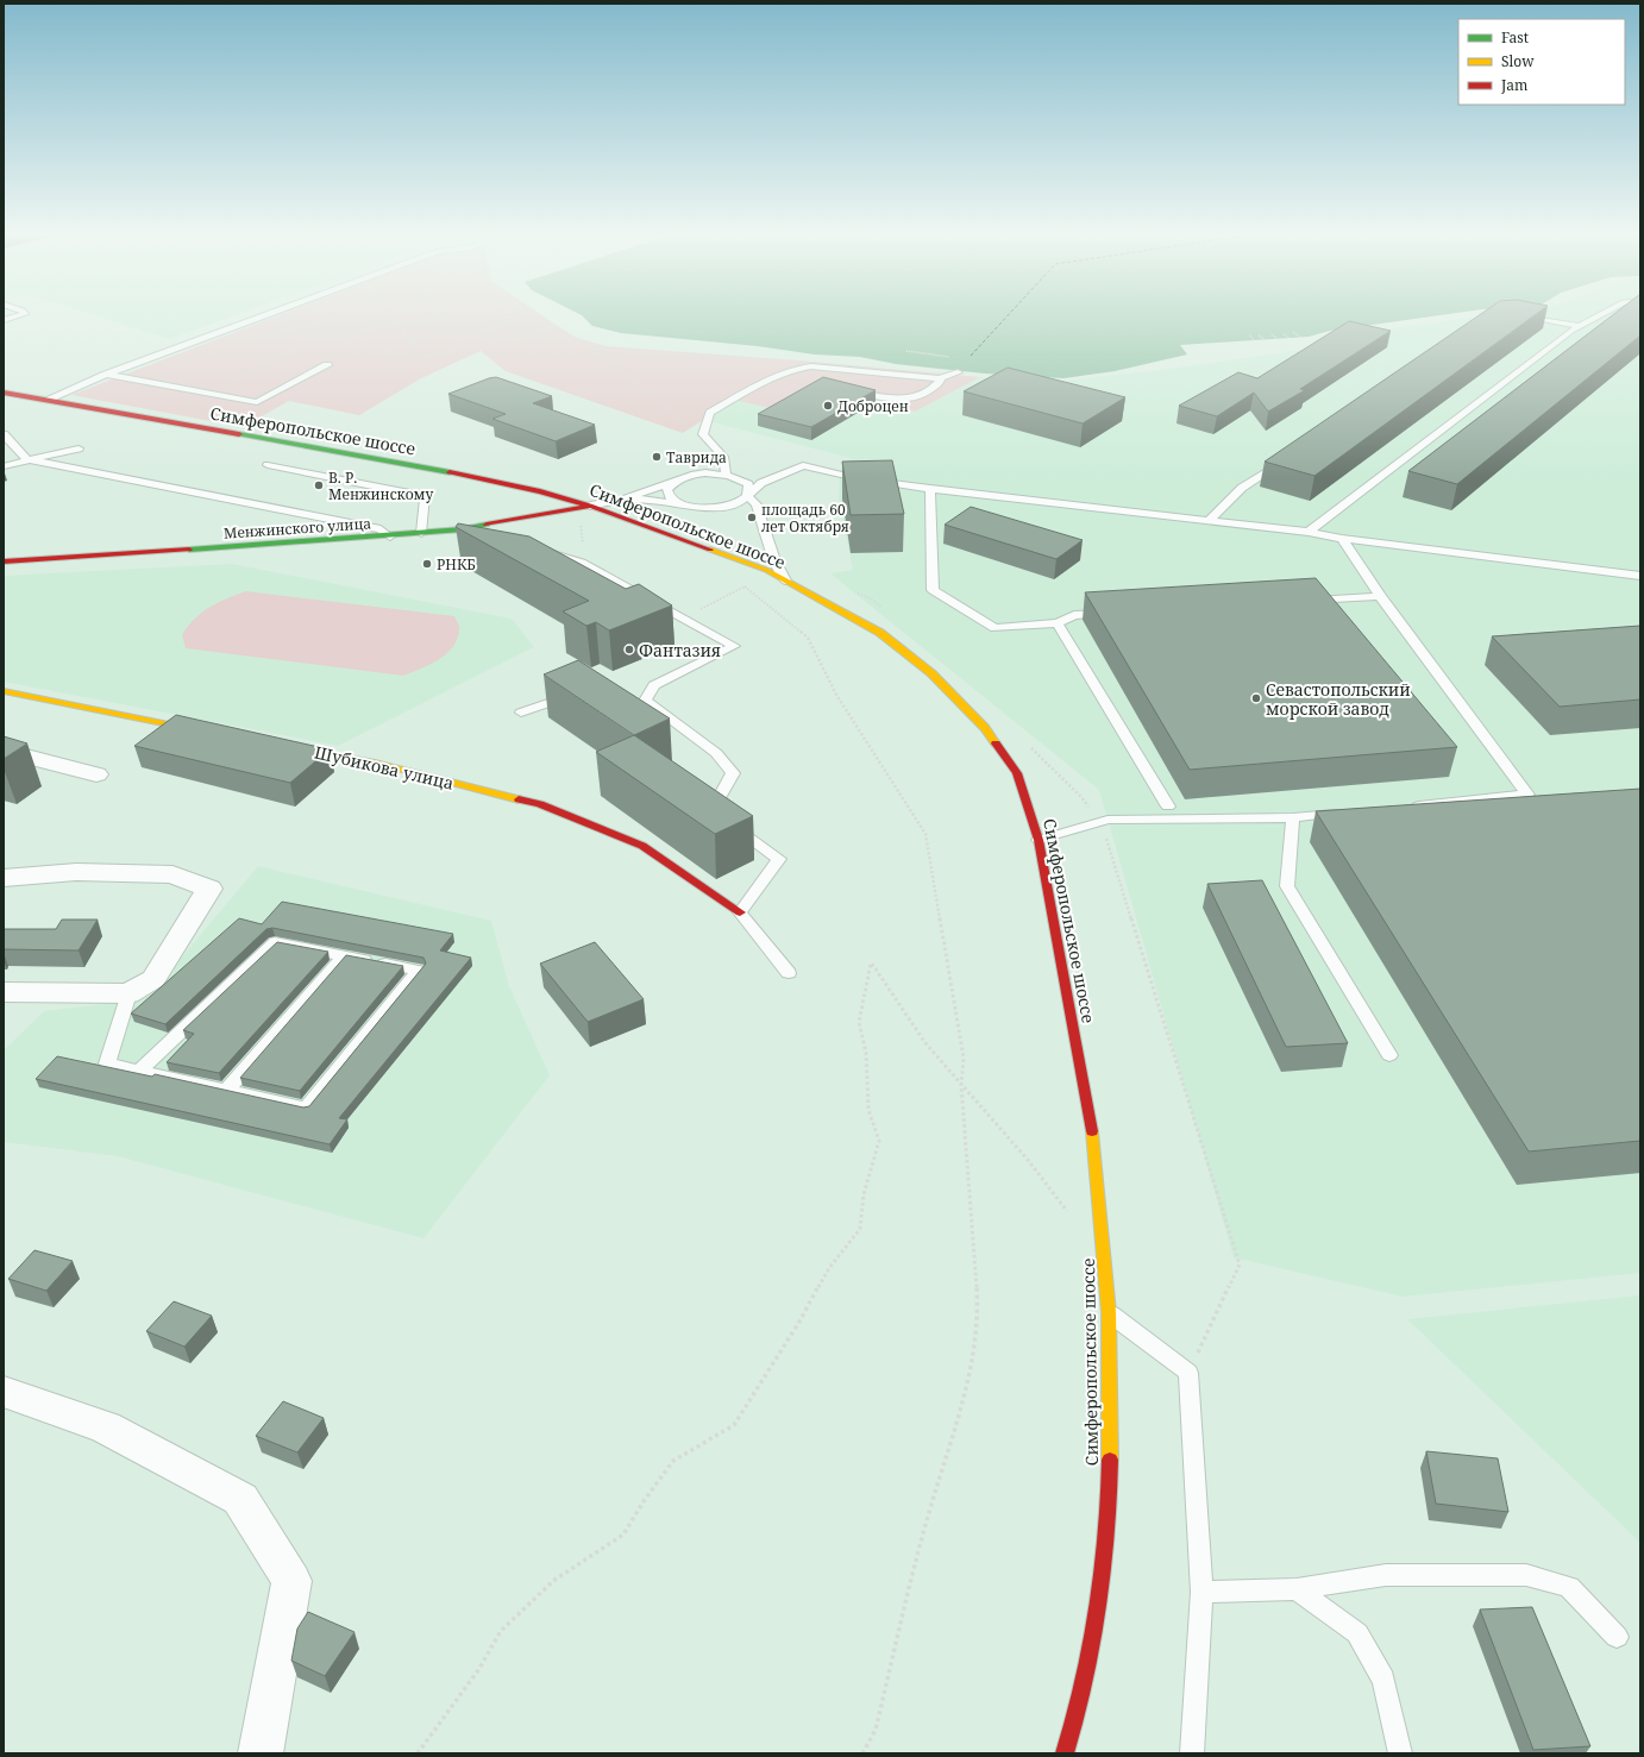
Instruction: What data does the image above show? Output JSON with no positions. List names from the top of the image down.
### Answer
{
  "streets": {
    "main road": ["Симферопольское шоссе", "Менжинского улица", "Шубикова улица"]
  },
  "crossings": [
    ["Симферопольское шоссе", "Менжинского улица"]
  ],
  "places": [
    "Доброцен",
    "Таврида",
    "В. Р. Менжинскому",
    "площадь 60 лет Октября",
    "РНКБ",
    "Фантазия",
    "Севастопольский морской завод"
  ],
  "legend": ["Fast", "Slow", "Jam"]
}
